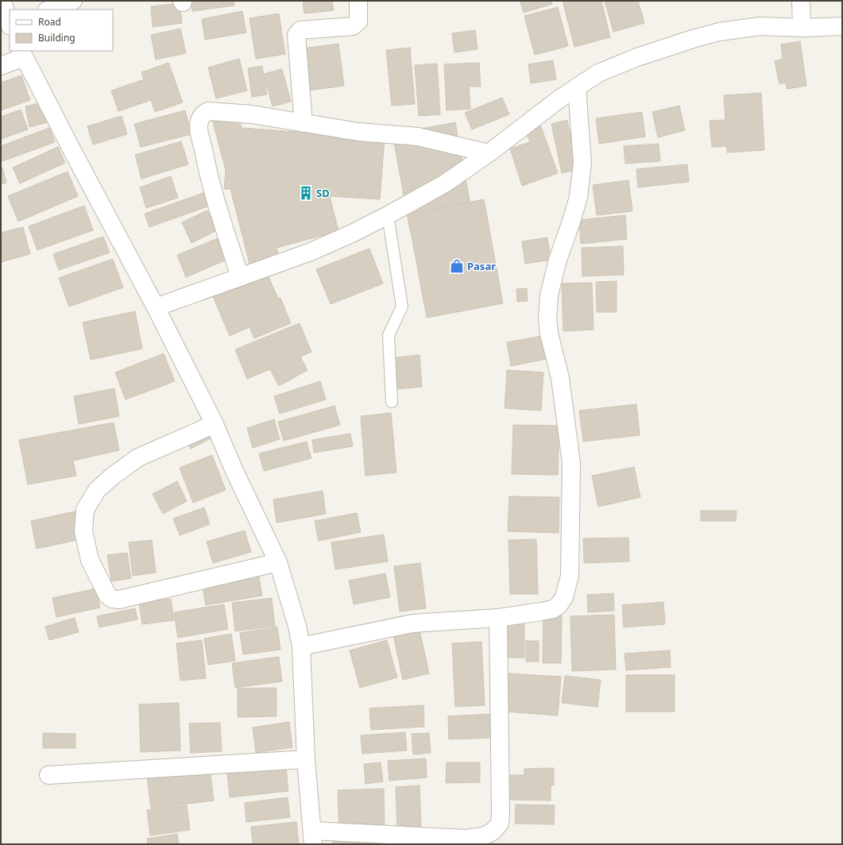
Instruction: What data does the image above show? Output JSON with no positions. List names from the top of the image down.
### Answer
{
  "places": {
    "building": ["SD"],
    "shop": ["Pasar"]
  },
  "legend": ["Road", "Building"]
}
